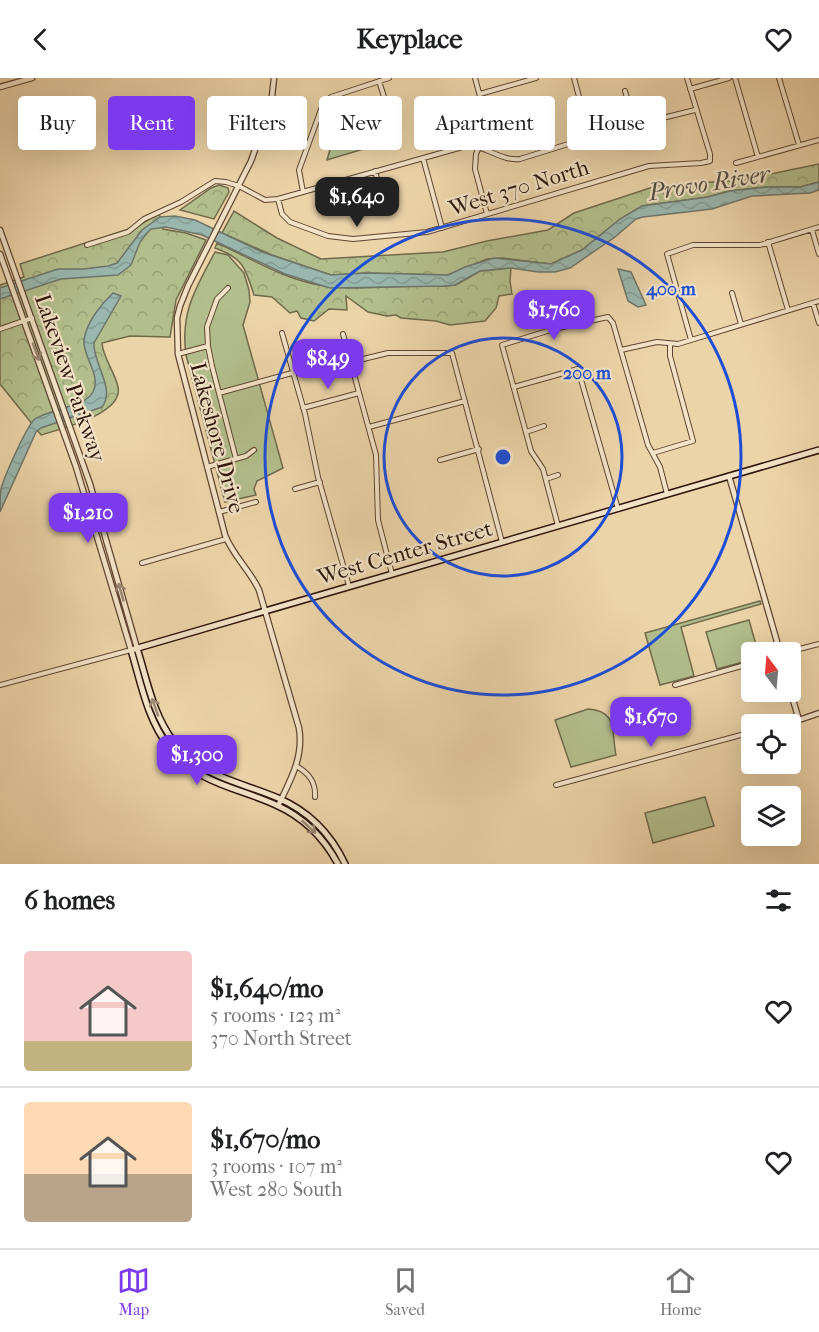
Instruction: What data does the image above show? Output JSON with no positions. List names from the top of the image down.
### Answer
{
  "streets": {
    "main road": ["Lakeview Parkway", "West Center Street"],
    "street": ["West 370 North", "Lakeshore Drive"]
  },
  "crossings": [
    ["Lakeview Parkway", "Lakeshore Drive"],
    ["Lakeview Parkway", "West Center Street"],
    ["Lakeshore Drive", "West Center Street"]
  ],
  "water": ["Provo River"],
  "north": "top",
  "page": {
    "header": "Keyplace",
    "chip": [
      "Buy",
      "Rent",
      "Filters",
      "New",
      "Apartment",
      "House"
    ],
    "price": [
      "$1,640",
      "$1,760",
      "$849",
      "$1,210",
      "$1,670",
      "$1,300"
    ],
    "heading": "6 homes",
    "list": [
      {
        "name": "$1,640/mo",
        "note": "5 rooms · 123 m² · 370 North Street"
      },
      {
        "name": "$1,670/mo",
        "note": "3 rooms · 107 m² · West 280 South"
      }
    ],
    "tabs": ["Map", "Saved", "Home"]
  },
  "rings": ["400 m", "200 m"]
}
